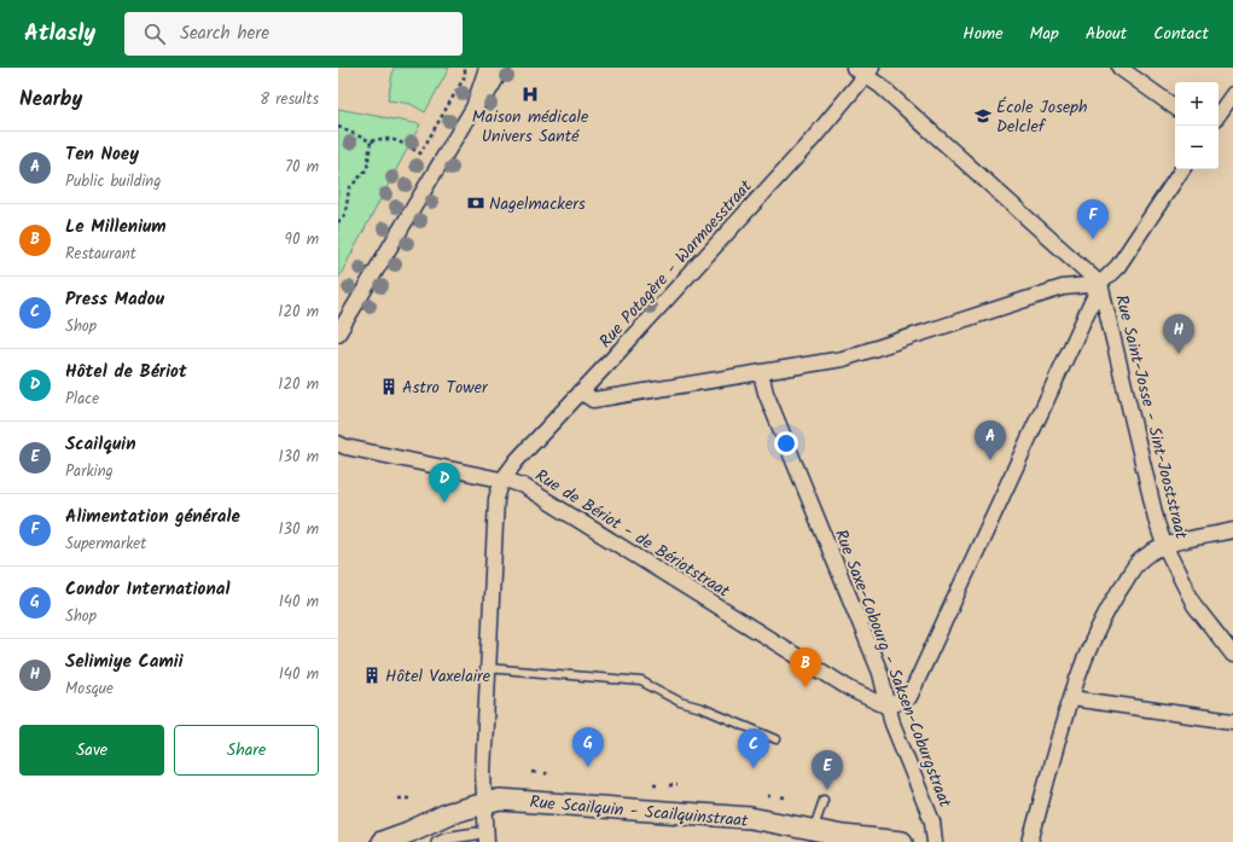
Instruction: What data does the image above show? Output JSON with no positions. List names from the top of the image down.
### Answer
{
  "streets": {
    "main road": ["Rue Scailquin - Scailquinstraat"],
    "street": [
      "Rue Potagère - Warmoesstraat",
      "Rue Saint-Josse - Sint-Jooststraat",
      "Rue de Bériot - de Bériotstraat",
      "Rue Saxe-Cobourg - Saksen-Coburgstraat"
    ]
  },
  "crossings": [
    ["Rue Potagère - Warmoesstraat", "Rue de Bériot - de Bériotstraat"],
    ["Rue de Bériot - de Bériotstraat", "Rue Saxe-Cobourg - Saksen-Coburgstraat"]
  ],
  "places": {
    "hospital": ["Maison médicale Univers Santé"],
    "school or university": ["École Joseph Delclef"],
    "bank": ["Nagelmackers"],
    "building": ["Astro Tower", "Hôtel Vaxelaire"]
  },
  "page": {
    "header": "Atlasly",
    "search": "Search here",
    "nav": [
      "Home",
      "Map",
      "About",
      "Contact"
    ],
    "heading": ["Nearby", "8 results"],
    "map_buttons": ["+", "−"],
    "list": [
      {
        "mark": "A",
        "name": "Ten Noey",
        "note": "Public building",
        "value": "70 m"
      },
      {
        "mark": "B",
        "name": "Le Millenium",
        "note": "Restaurant",
        "value": "90 m"
      },
      {
        "mark": "C",
        "name": "Press Madou",
        "note": "Shop",
        "value": "120 m"
      },
      {
        "mark": "D",
        "name": "Hôtel de Bériot",
        "note": "Place",
        "value": "120 m"
      },
      {
        "mark": "E",
        "name": "Scailquin",
        "note": "Parking",
        "value": "130 m"
      },
      {
        "mark": "F",
        "name": "Alimentation générale",
        "note": "Supermarket",
        "value": "130 m"
      },
      {
        "mark": "G",
        "name": "Condor International",
        "note": "Shop",
        "value": "140 m"
      },
      {
        "mark": "H",
        "name": "Selimiye Camii",
        "note": "Mosque",
        "value": "140 m"
      }
    ],
    "pins": [
      "F",
      "H",
      "A",
      "D",
      "B",
      "G",
      "C",
      "E"
    ],
    "buttons": ["Save", "Share"]
  }
}
